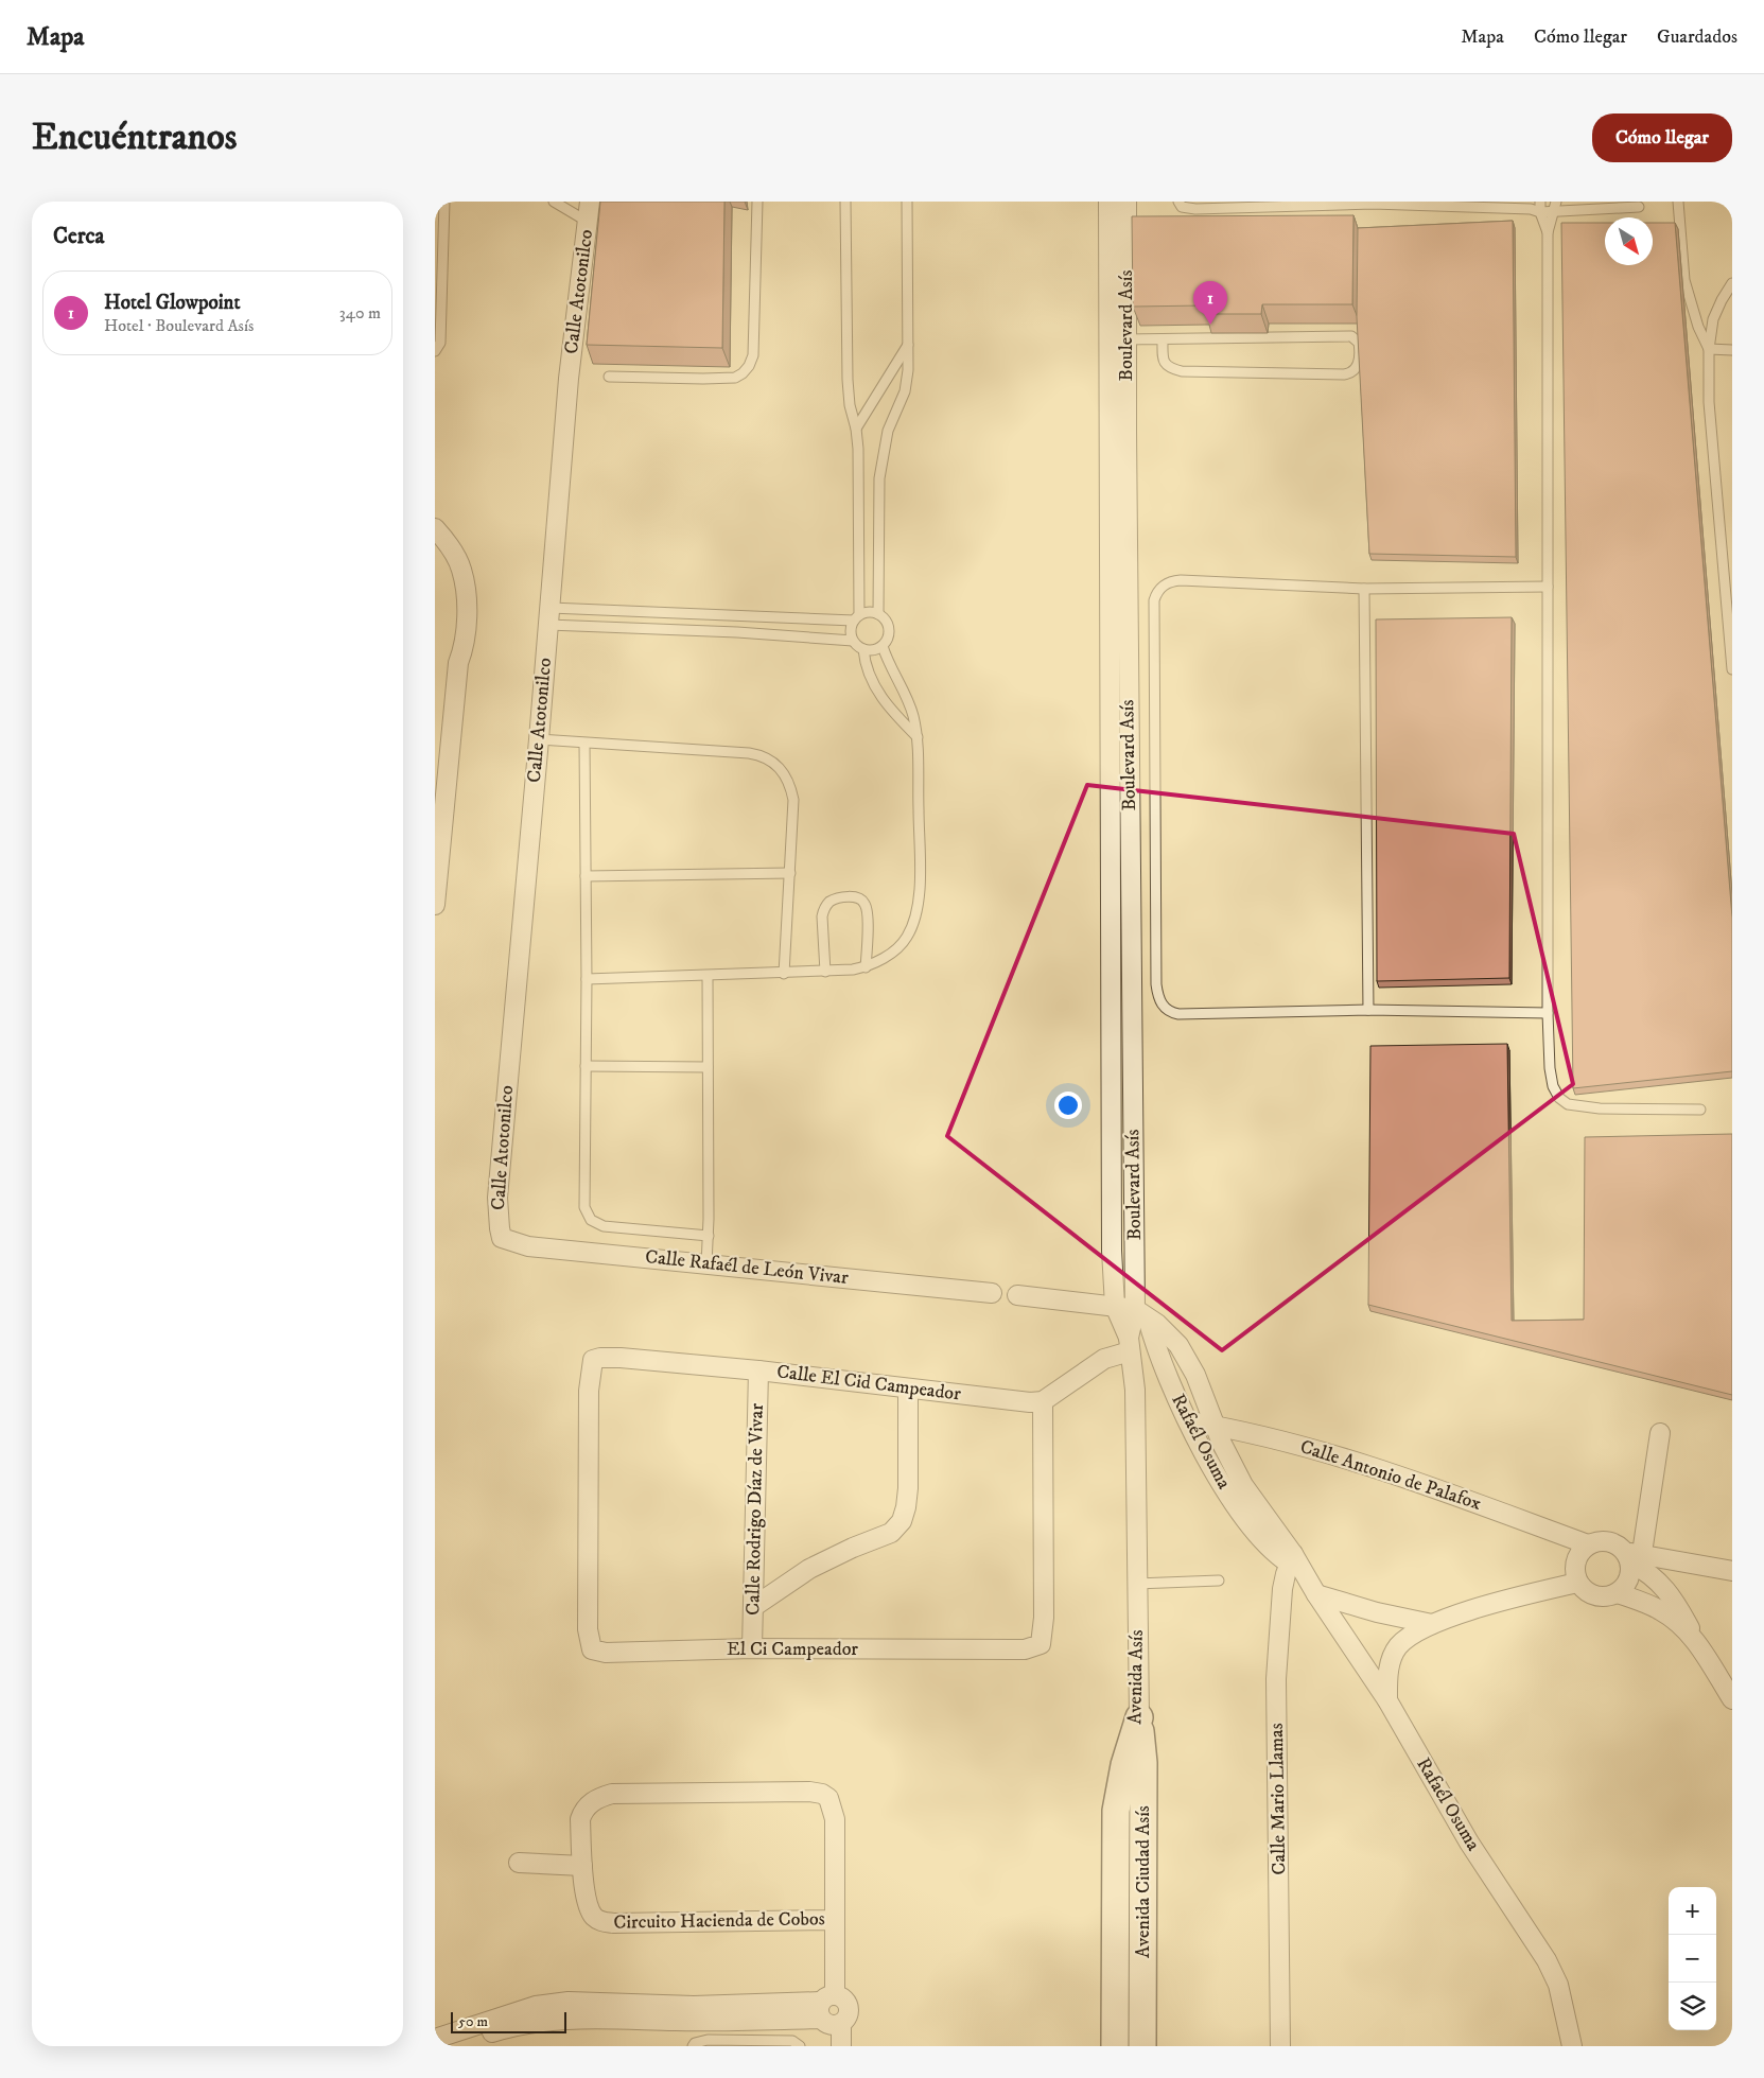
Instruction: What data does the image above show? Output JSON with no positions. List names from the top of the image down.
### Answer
{
  "streets": {
    "street": [
      "Calle Atotonilco",
      "Boulevard Asís",
      "Calle Rafaél de León Vivar",
      "Calle El Cid Campeador",
      "Rafaél Osuma",
      "Calle Antonio de Palafox",
      "Calle Rodrigo Díaz de Vivar",
      "El Ci Campeador",
      "Avenida Asís",
      "Calle Mario Llamas",
      "Avenida Ciudad Asís",
      "Circuito Hacienda de Cobos"
    ]
  },
  "crossings": [
    ["Calle Atotonilco", "Calle Rafaél de León Vivar"],
    ["Boulevard Asís", "Rafaél Osuma"],
    ["Boulevard Asís", "Avenida Asís"],
    ["Calle El Cid Campeador", "Calle Rodrigo Díaz de Vivar"],
    ["Calle El Cid Campeador", "El Ci Campeador"],
    ["Rafaél Osuma", "Calle Antonio de Palafox"],
    ["Rafaél Osuma", "Avenida Asís"],
    ["Rafaél Osuma", "Calle Mario Llamas"],
    ["Calle Rodrigo Díaz de Vivar", "El Ci Campeador"],
    ["Avenida Asís", "Avenida Ciudad Asís"]
  ],
  "scale_bar": "50 m",
  "north": "bottom right",
  "page": {
    "header": "Mapa",
    "nav": ["Mapa", "Cómo llegar", "Guardados"],
    "buttons": "Cómo llegar",
    "title": "Encuéntranos",
    "heading": "Cerca",
    "list": [
      {
        "mark": "1",
        "name": "Hotel Glowpoint",
        "note": "Hotel · Boulevard Asís",
        "value": "340 m"
      }
    ],
    "pins": "1",
    "map_buttons": ["+", "−"],
    "scale": "50 m"
  }
}
